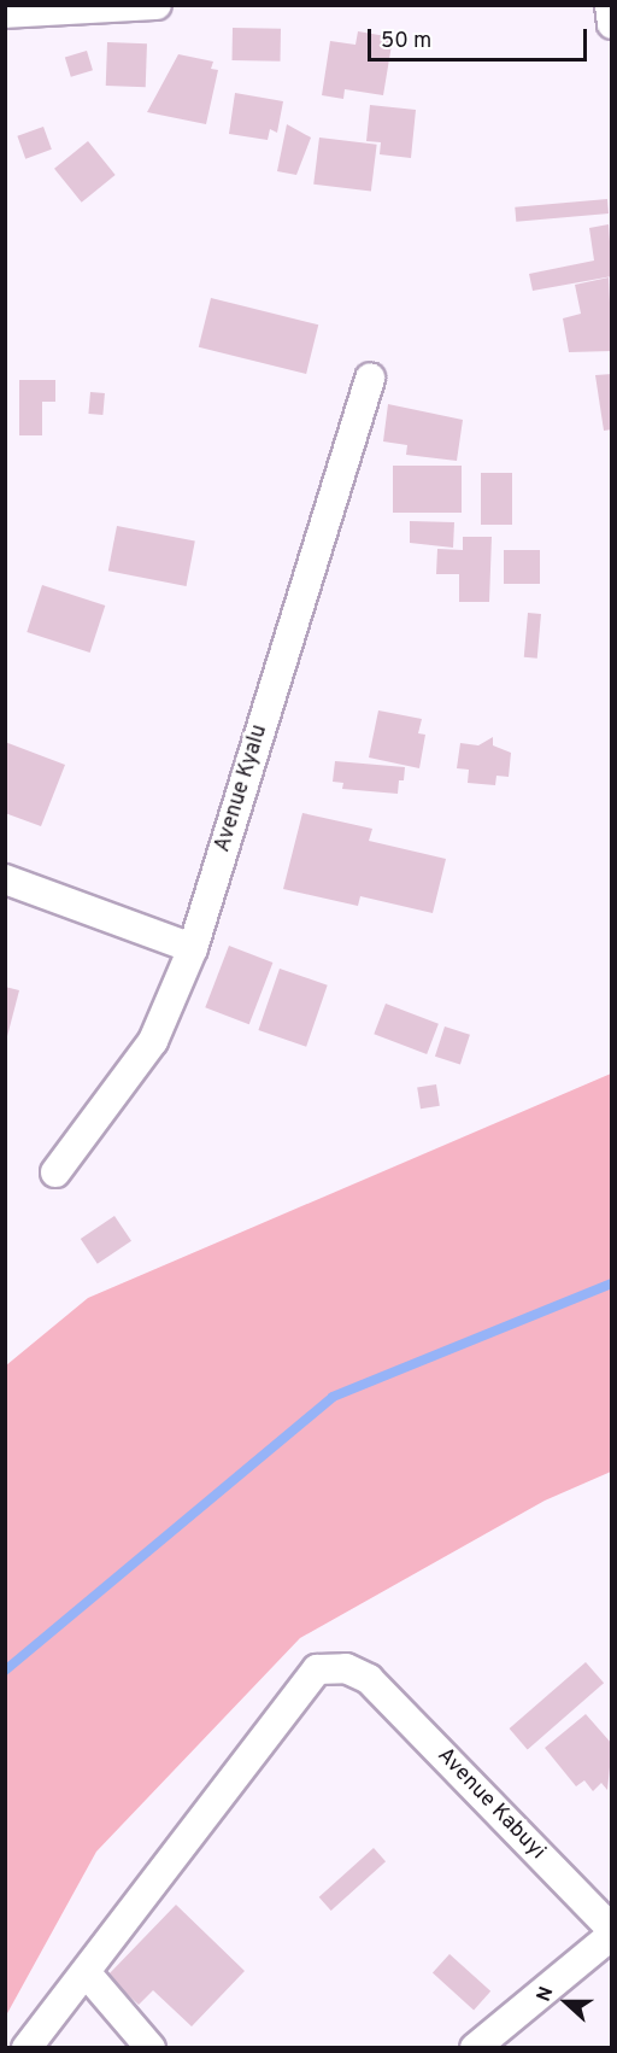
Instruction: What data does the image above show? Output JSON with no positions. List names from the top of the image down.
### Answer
{
  "streets": {
    "street": ["Avenue Kyalu", "Avenue Kabuyi"]
  },
  "scale_bar": "50 m",
  "north": "left"
}
